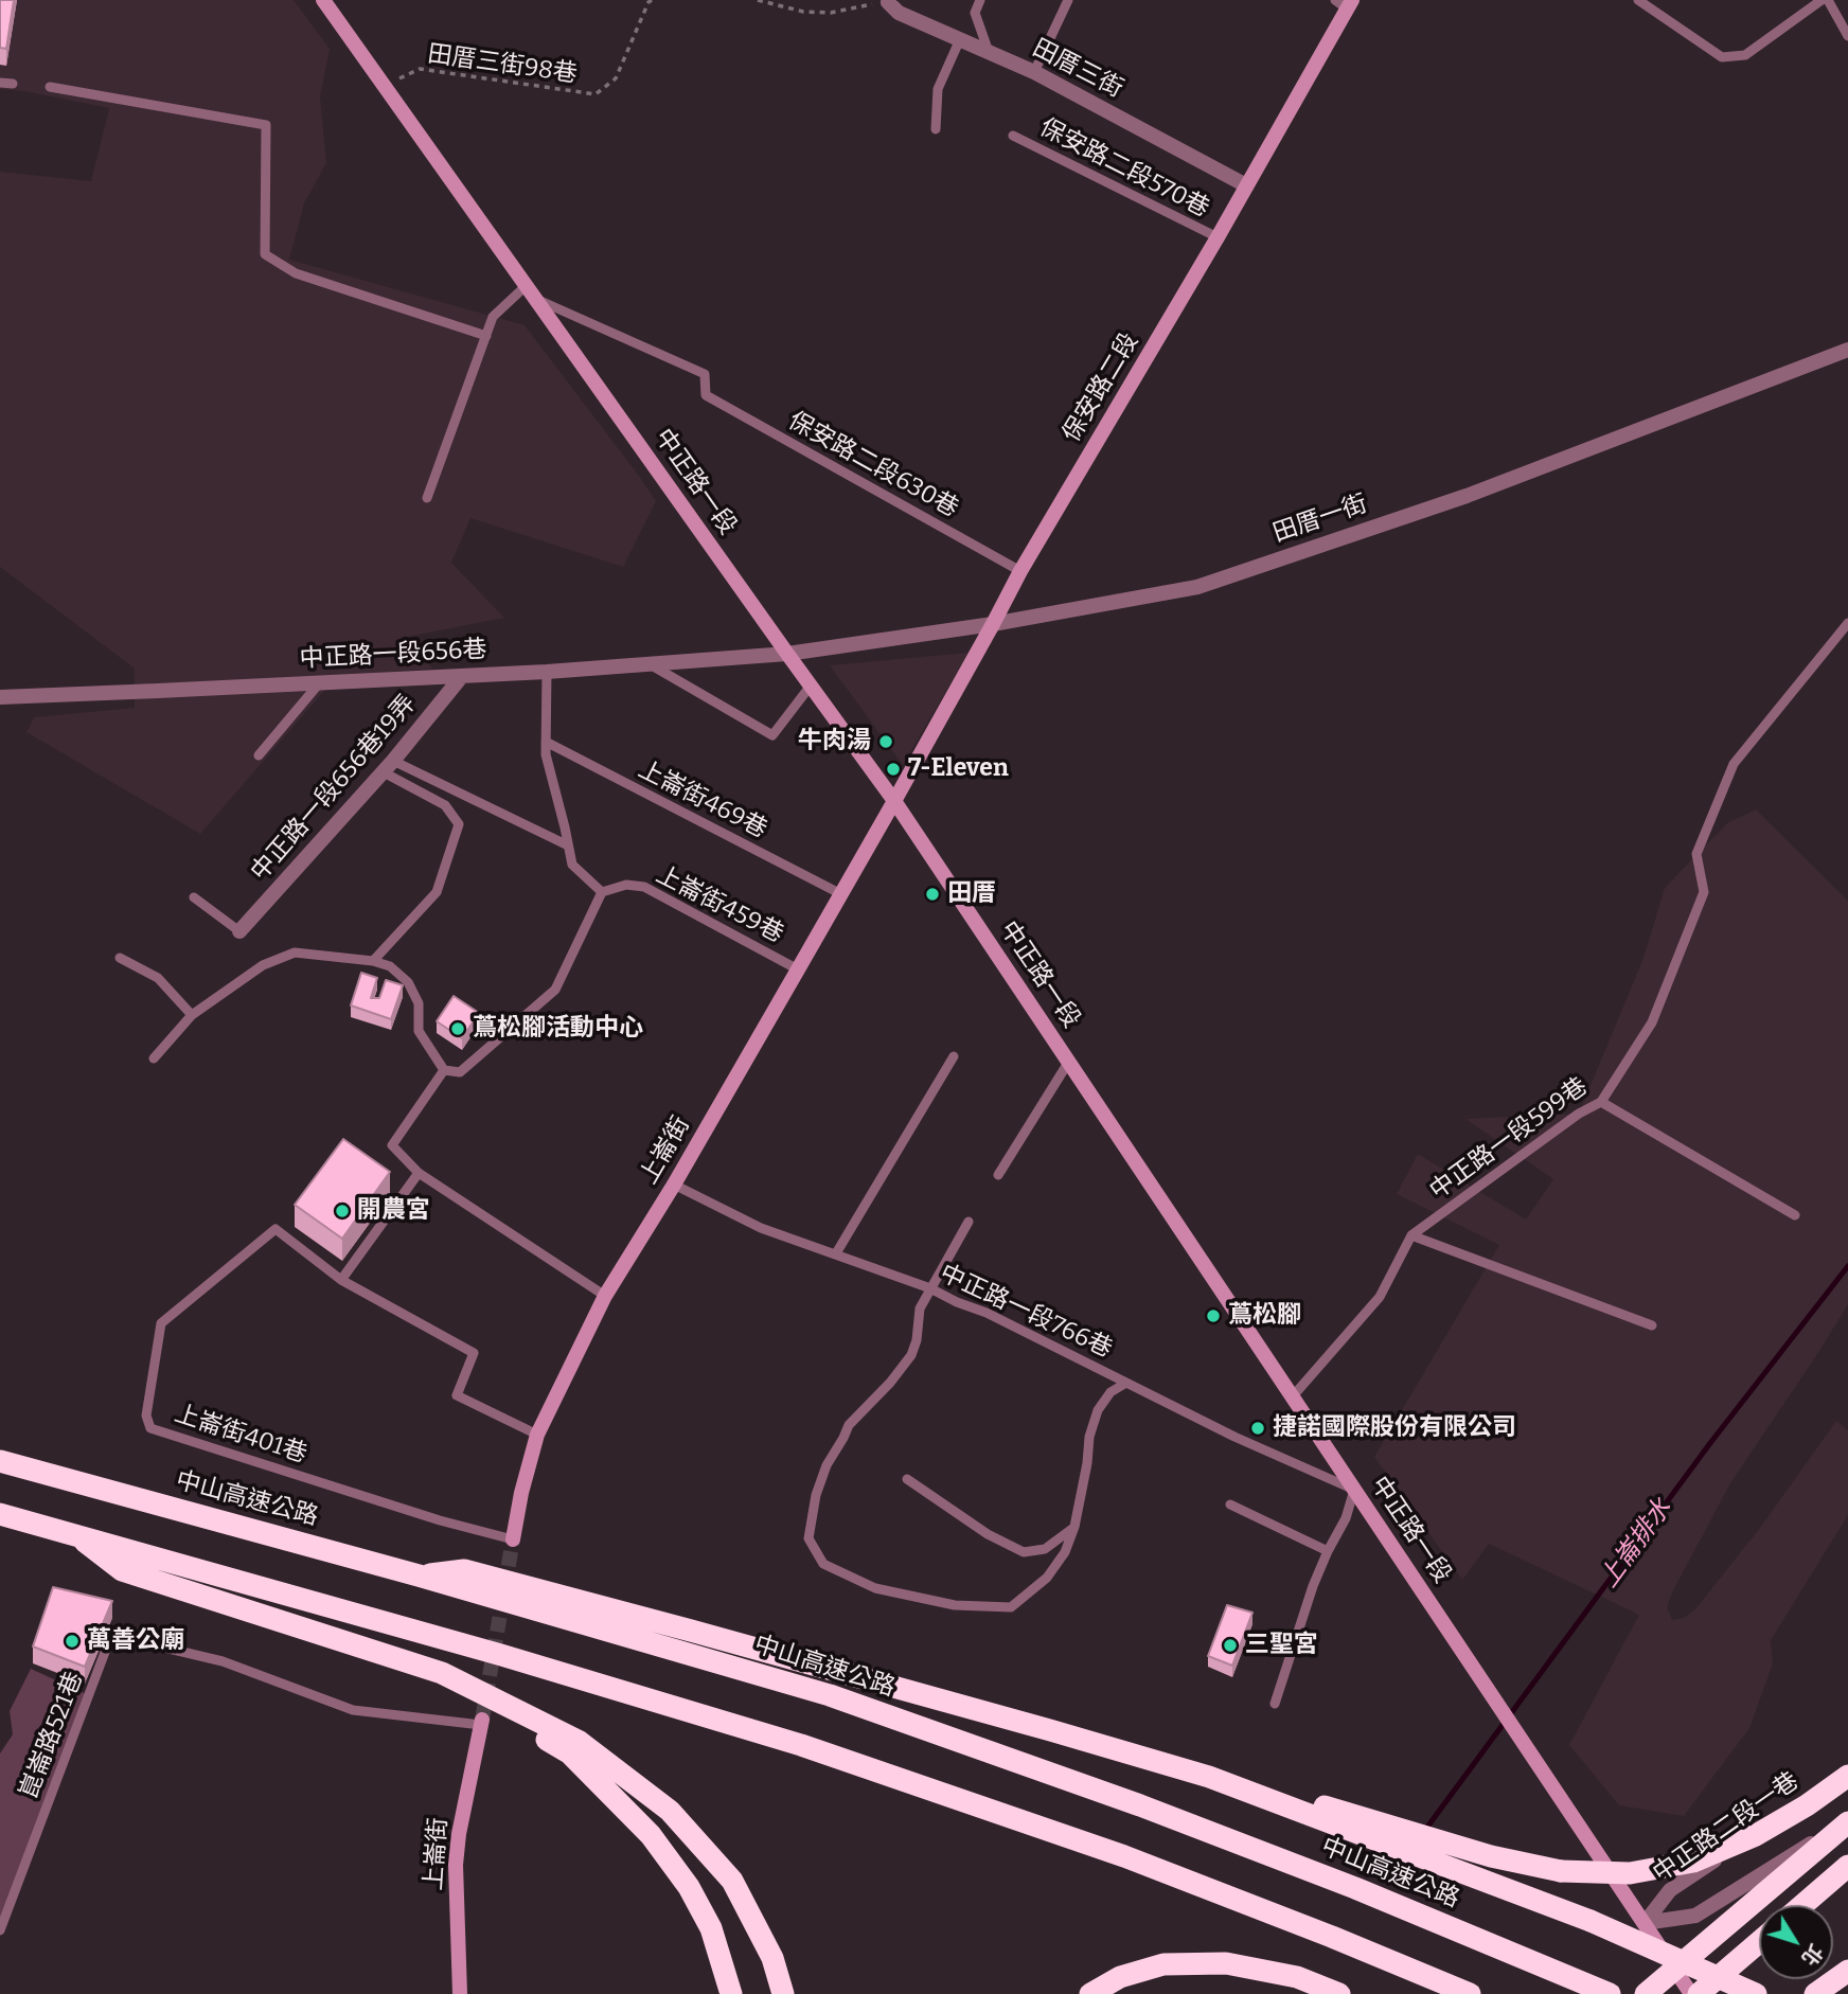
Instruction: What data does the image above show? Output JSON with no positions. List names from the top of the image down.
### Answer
{
  "streets": {
    "highway": ["中山高速公路"],
    "main road": ["保安路二段", "中正路一段", "上崙街"],
    "street": [
      "田厝三街",
      "田厝一街",
      "中正路一段656巷",
      "中正路一段656巷19弄",
      "中正路二段一巷"
    ],
    "lane": [
      "保安路二段570巷",
      "保安路二段630巷",
      "上崙街469巷",
      "上崙街459巷",
      "中正路一段599巷",
      "中正路一段766巷",
      "上崙街401巷",
      "崑崙路521巷"
    ],
    "path": ["田厝三街98巷"]
  },
  "crossings": [
    ["田厝三街98巷", "中正路一段"],
    ["田厝三街", "保安路二段"],
    ["保安路二段570巷", "保安路二段"],
    ["保安路二段", "保安路二段630巷"],
    ["保安路二段", "中正路一段"],
    ["保安路二段", "田厝一街"],
    ["保安路二段", "上崙街"],
    ["保安路二段630巷", "中正路一段"],
    ["中正路一段", "田厝一街"],
    ["中正路一段", "中正路一段656巷"],
    ["中正路一段", "中正路一段599巷"],
    ["中正路一段", "上崙街"],
    ["中正路一段", "中正路一段766巷"],
    ["中正路一段", "中正路二段一巷"],
    ["田厝一街", "中正路一段656巷"],
    ["中正路一段656巷", "中正路一段656巷19弄"],
    ["上崙街469巷", "上崙街"],
    ["上崙街459巷", "上崙街"],
    ["上崙街", "中正路一段766巷"],
    ["上崙街", "上崙街401巷"],
    ["上崙街", "崑崙路521巷"]
  ],
  "water": ["上崙排水"],
  "places": [
    "牛肉湯",
    "7-Eleven",
    "田厝",
    "蔦松腳活動中心",
    "開農宮",
    "蔦松腳",
    "捷諾國際股份有限公司",
    "萬善公廟",
    "三聖宮"
  ],
  "north": "bottom right"
}
